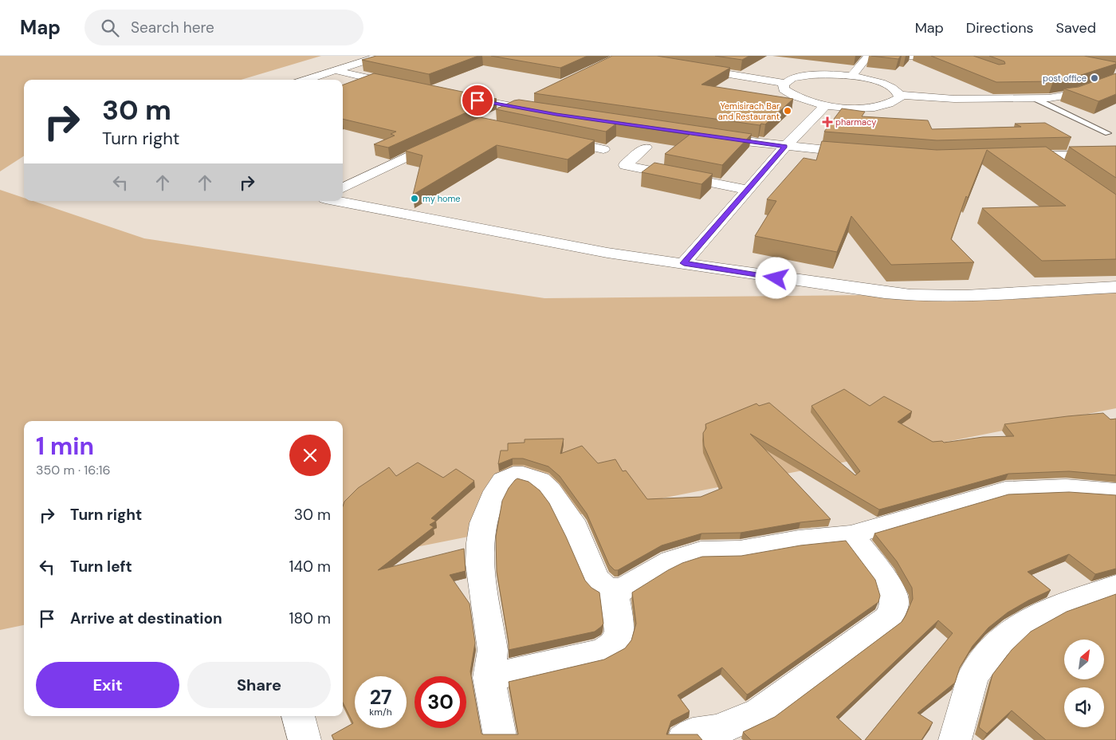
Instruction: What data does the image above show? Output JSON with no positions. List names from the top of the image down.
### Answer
{
  "places": {
    "other": ["post office", "Yemisirach Bar and Restaurant", "my home"],
    "health": ["pharmacy"]
  },
  "north": "top right",
  "page": {
    "header": "Map",
    "search": "Search here",
    "nav": ["Map", "Directions", "Saved"],
    "turn": ["30 m", "Turn right"],
    "heading": ["1 min", "350 m · 16:16"],
    "list": [
      {
        "name": "Turn right",
        "value": "30 m"
      },
      {
        "name": "Turn left",
        "value": "140 m"
      },
      {
        "name": "Arrive at destination",
        "value": "180 m"
      }
    ],
    "buttons": ["Exit", "Share"],
    "speed": "27 km/h",
    "limit": "30"
  }
}
